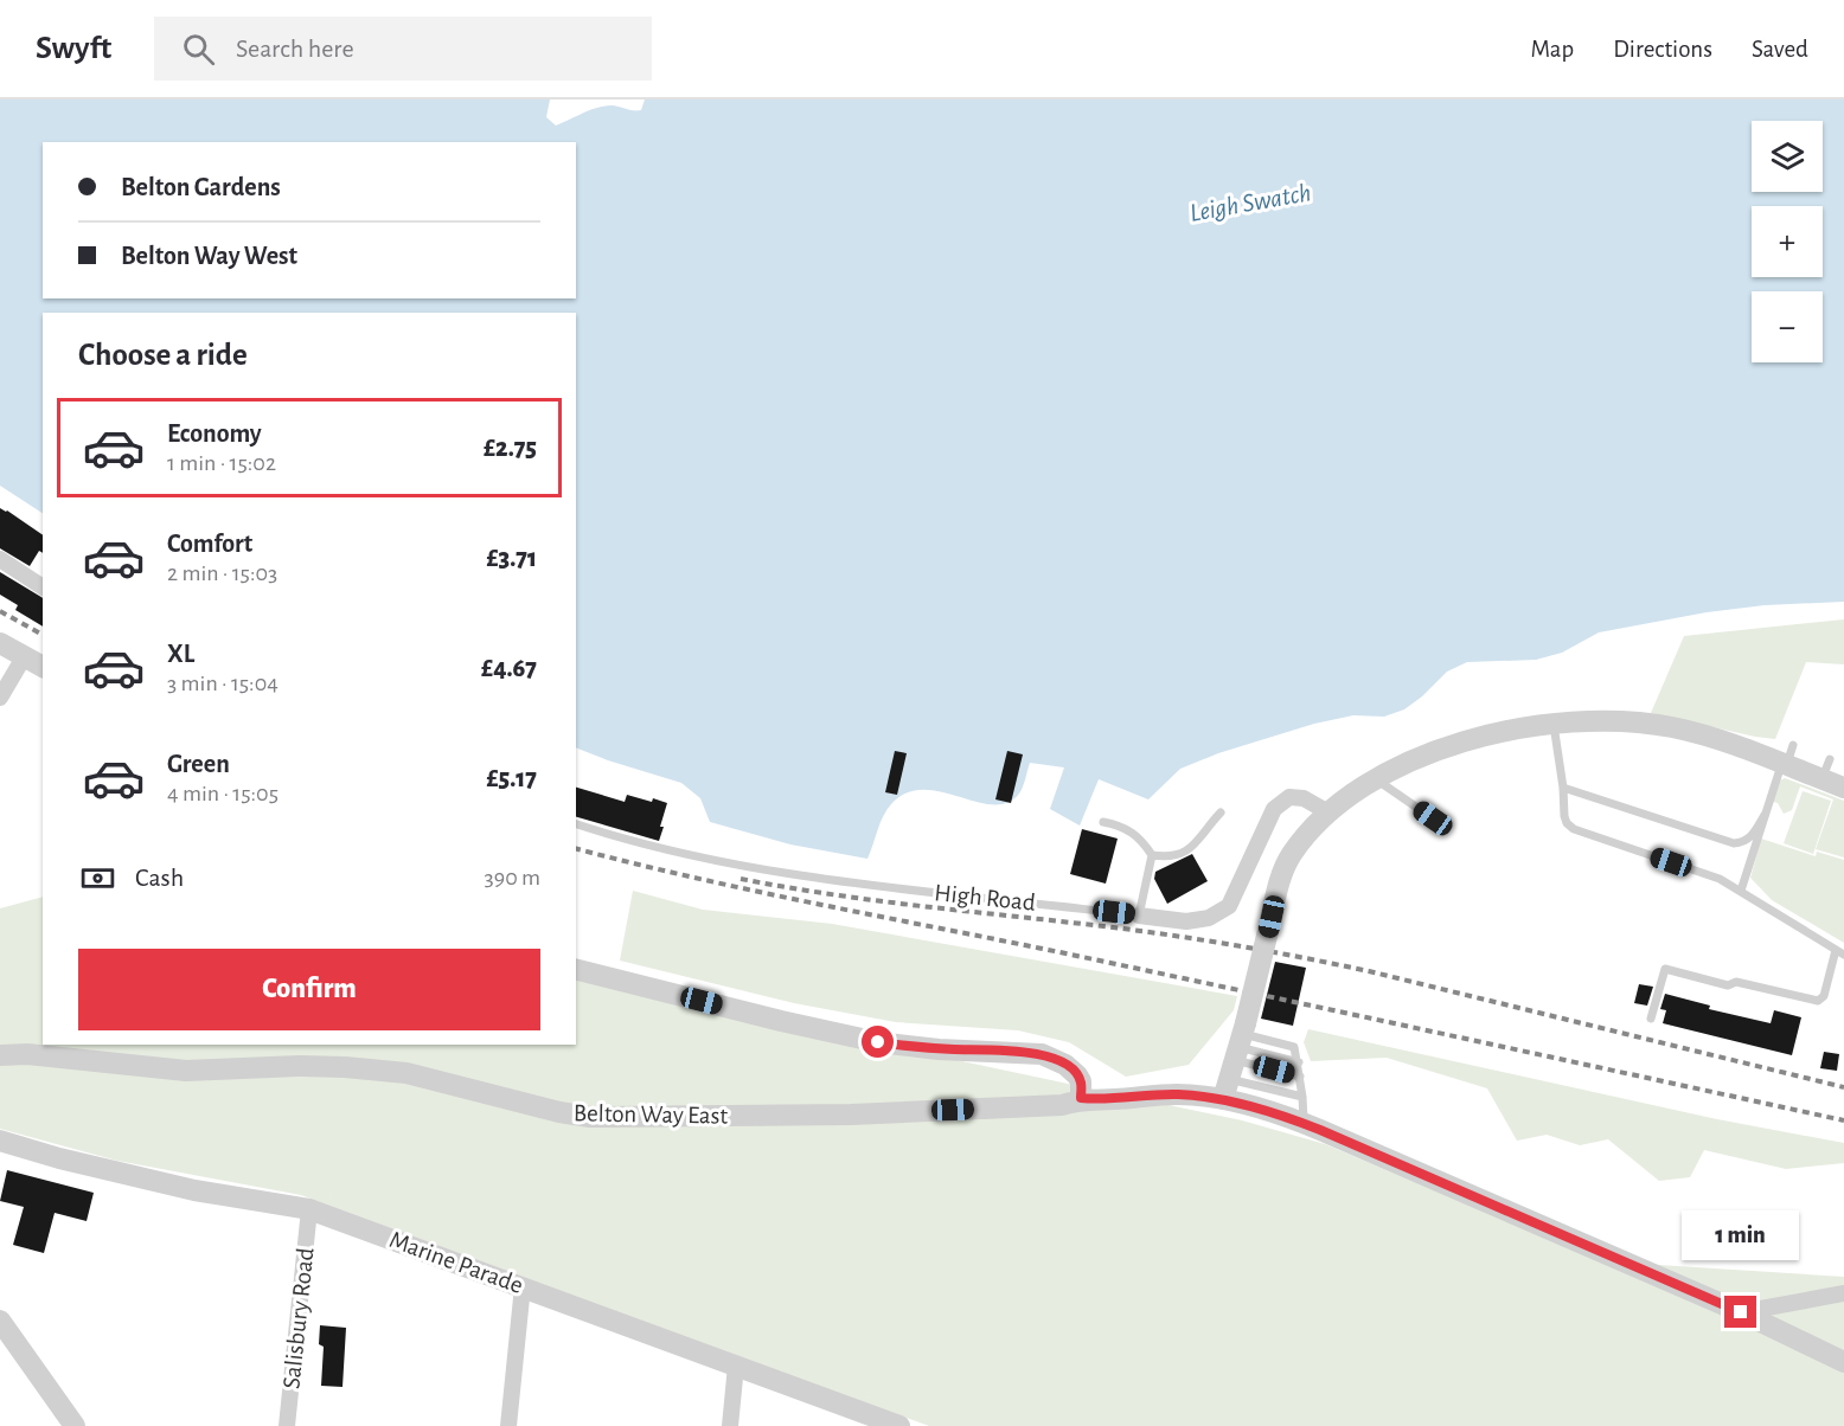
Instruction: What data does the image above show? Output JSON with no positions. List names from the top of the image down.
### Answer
{
  "streets": {
    "street": [
      "High Road",
      "Belton Way East",
      "Marine Parade",
      "Salisbury Road"
    ]
  },
  "crossings": [
    ["Marine Parade", "Salisbury Road"]
  ],
  "water": ["Leigh Swatch"],
  "page": {
    "header": "Swyft",
    "search": "Search here",
    "nav": ["Map", "Directions", "Saved"],
    "map_buttons": ["+", "−"],
    "banner": ["Belton Gardens", "Belton Way West"],
    "heading": "Choose a ride",
    "list": [
      {
        "name": "Economy",
        "note": "1 min · 15:02",
        "value": "£2.75"
      },
      {
        "name": "Comfort",
        "note": "2 min · 15:03",
        "value": "£3.71"
      },
      {
        "name": "XL",
        "note": "3 min · 15:04",
        "value": "£4.67"
      },
      {
        "name": "Green",
        "note": "4 min · 15:05",
        "value": "£5.17"
      }
    ],
    "pay": ["Cash", "390 m"],
    "buttons": "Confirm",
    "bubble": "1 min"
  }
}
